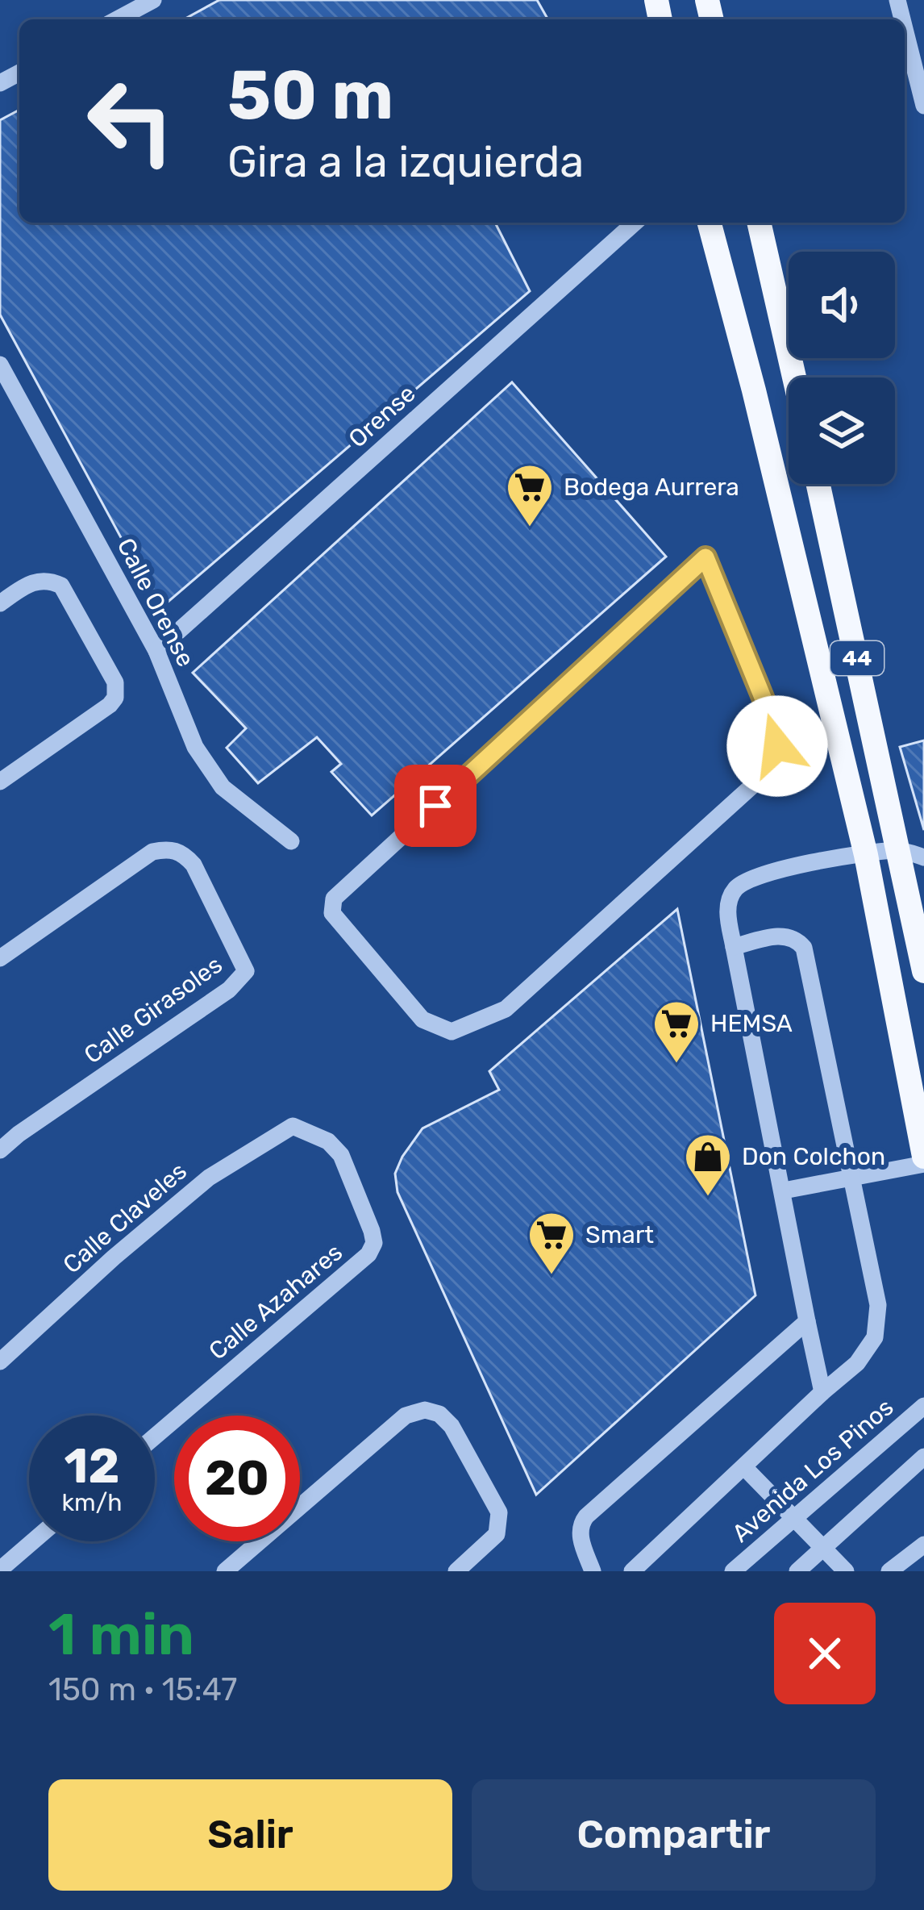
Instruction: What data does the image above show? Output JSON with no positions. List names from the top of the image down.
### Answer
{
  "streets": {
    "main road": ["44"],
    "street": [
      "Orense",
      "Calle Orense",
      "Calle Girasoles",
      "Calle Claveles",
      "Calle Azahares",
      "Avenida Los Pinos"
    ]
  },
  "crossings": [
    ["Orense", "Calle Orense"],
    ["Calle Claveles", "Calle Azahares"]
  ],
  "places": {
    "supermarket": ["Bodega Aurrera", "HEMSA", "Smart"],
    "shop": ["Don Colchon"]
  },
  "page": {
    "turn": ["50 m", "Gira a la izquierda"],
    "speed": "12 km/h",
    "limit": "20",
    "heading": ["1 min", "150 m · 15:47"],
    "buttons": ["Salir", "Compartir"]
  }
}
